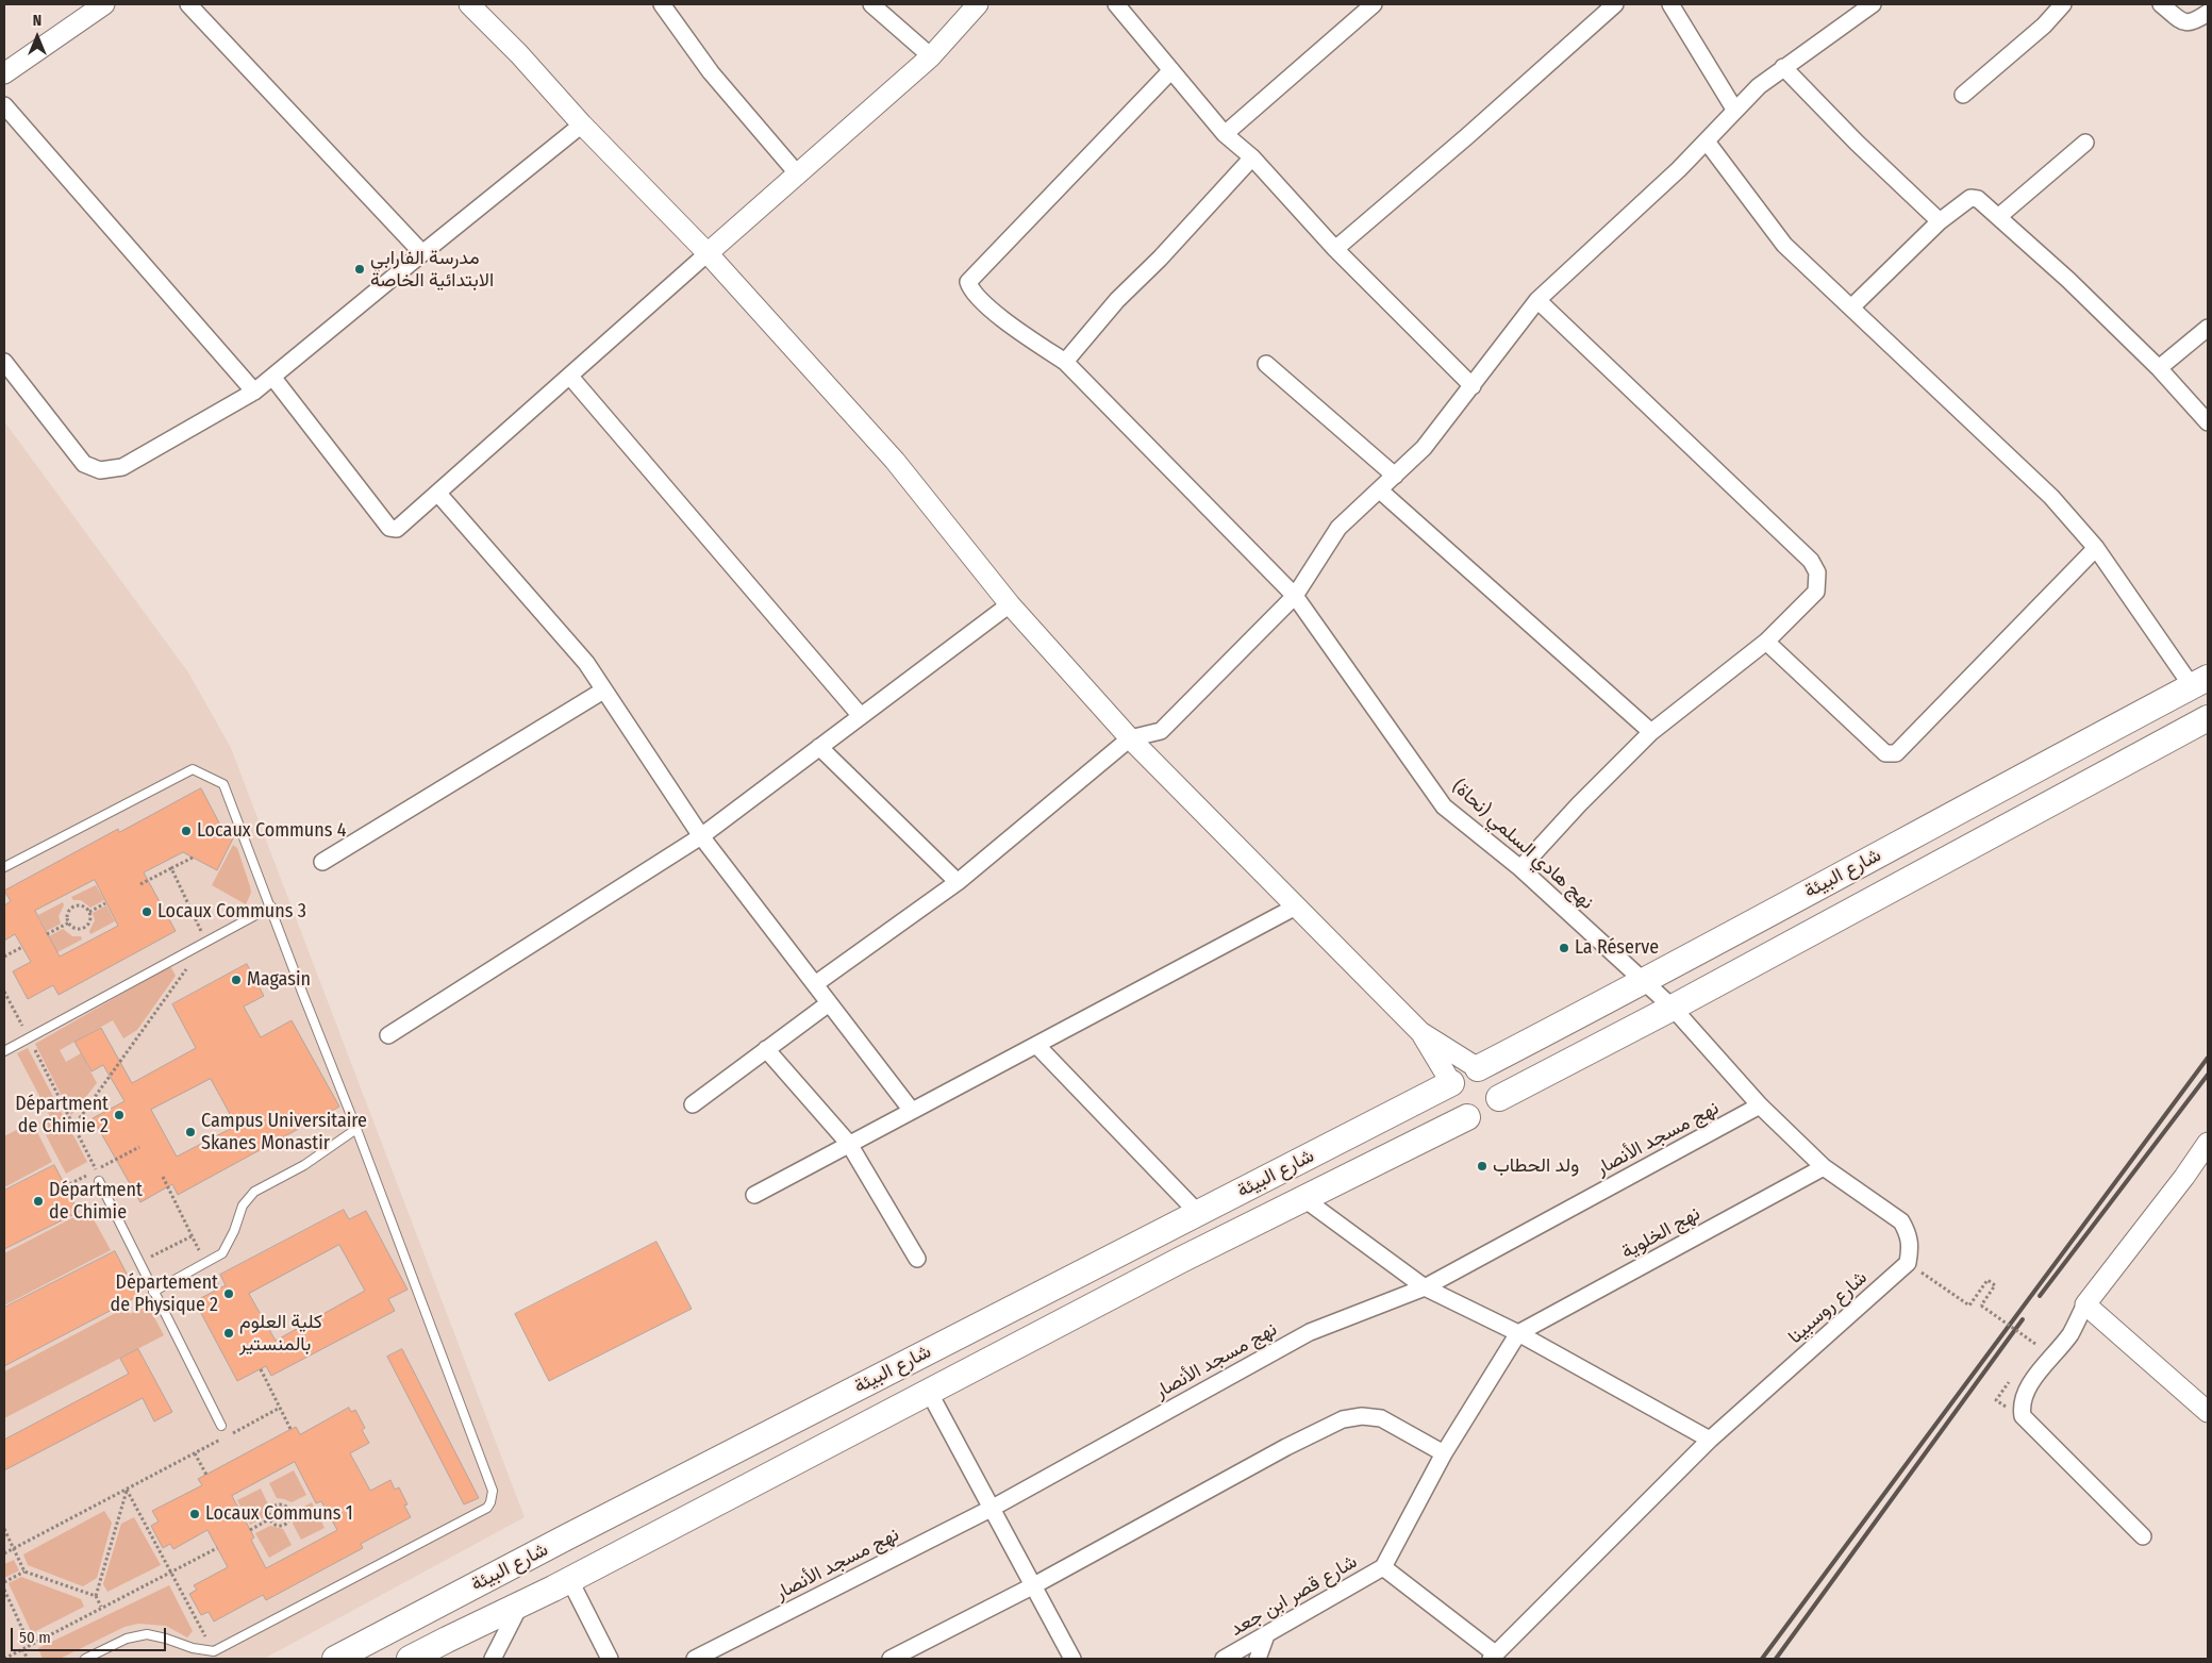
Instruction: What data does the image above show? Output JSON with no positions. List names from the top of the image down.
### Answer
{
  "streets": {
    "main road": ["شارع البيئة"],
    "street": [
      "نهج هادي السلمي (نحاة)",
      "نهج مسجد الأنصار",
      "نهج الخلوية",
      "شارع روسبينا",
      "شارع قصر ابن جعد"
    ]
  },
  "crossings": [
    ["نهج هادي السلمي (نحاة)", "شارع البيئة"]
  ],
  "places": [
    "مدرسة الفارابي الابتدائية الخاصة",
    "Locaux Communs 4",
    "Locaux Communs 3",
    "La Réserve",
    "Magasin",
    "Départment de Chimie 2",
    "Campus Universitaire Skanes Monastir",
    "ولد الحطاب",
    "Départment de Chimie",
    "Département de Physique 2",
    "كلية العلوم بالمنستير",
    "Locaux Communs 1"
  ],
  "scale_bar": "50 m",
  "north": "top"
}
